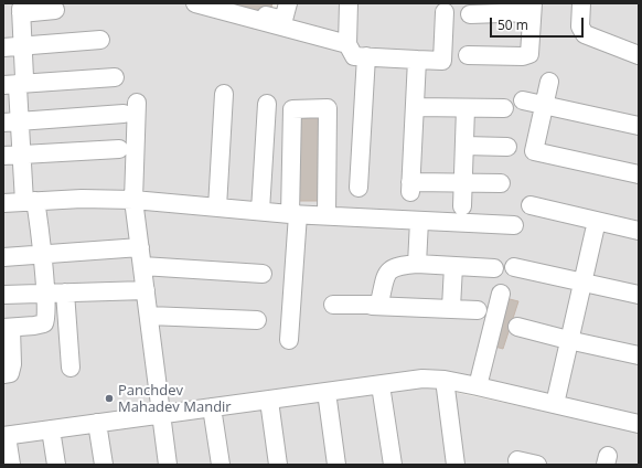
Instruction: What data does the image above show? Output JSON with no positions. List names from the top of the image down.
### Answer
{
  "places": ["Panchdev Mahadev Mandir"],
  "scale_bar": "50 m"
}
